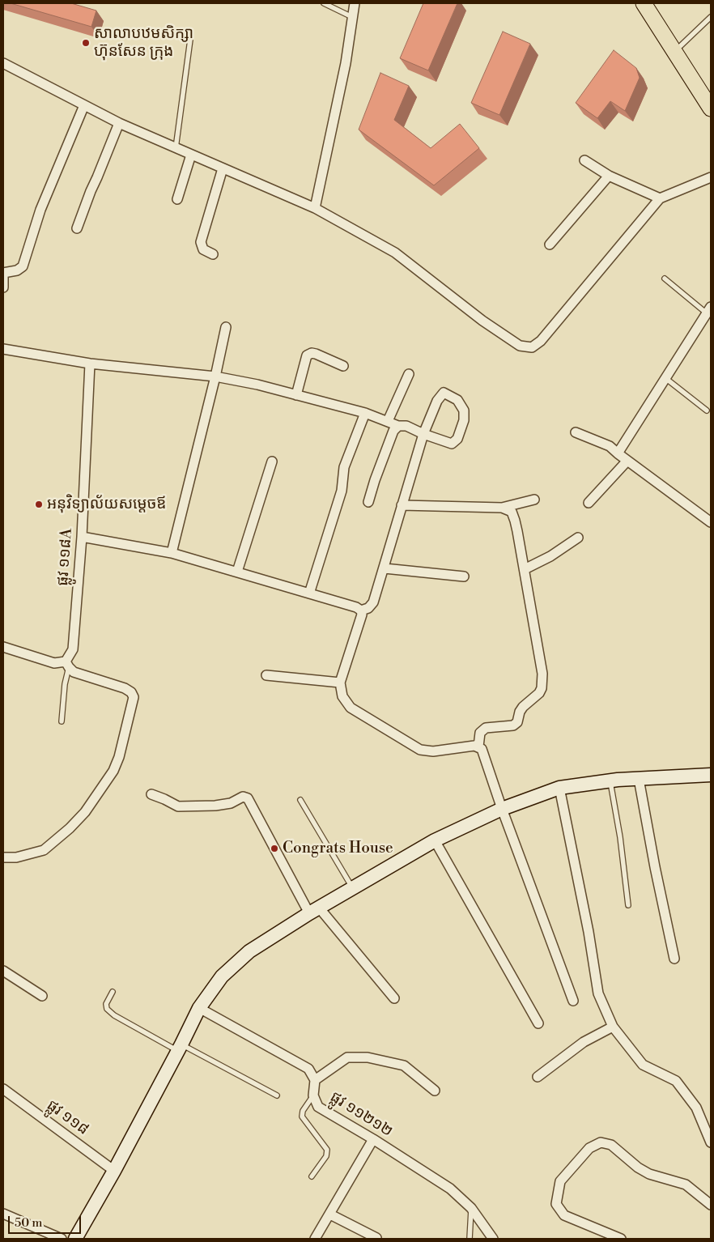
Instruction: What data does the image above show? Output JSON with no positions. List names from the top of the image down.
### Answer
{
  "streets": {
    "street": ["ផ្លូវ ១១៨A", "ផ្លូវ ១១២១២", "ផ្លូវ ១១៨"]
  },
  "places": ["សាលាបឋមសិក្សា ហ៊ុនសែន ក្រុង", "អនុវិទ្យាល័យសម្តេចឪ", "Congrats House"],
  "scale_bar": "50 m"
}
